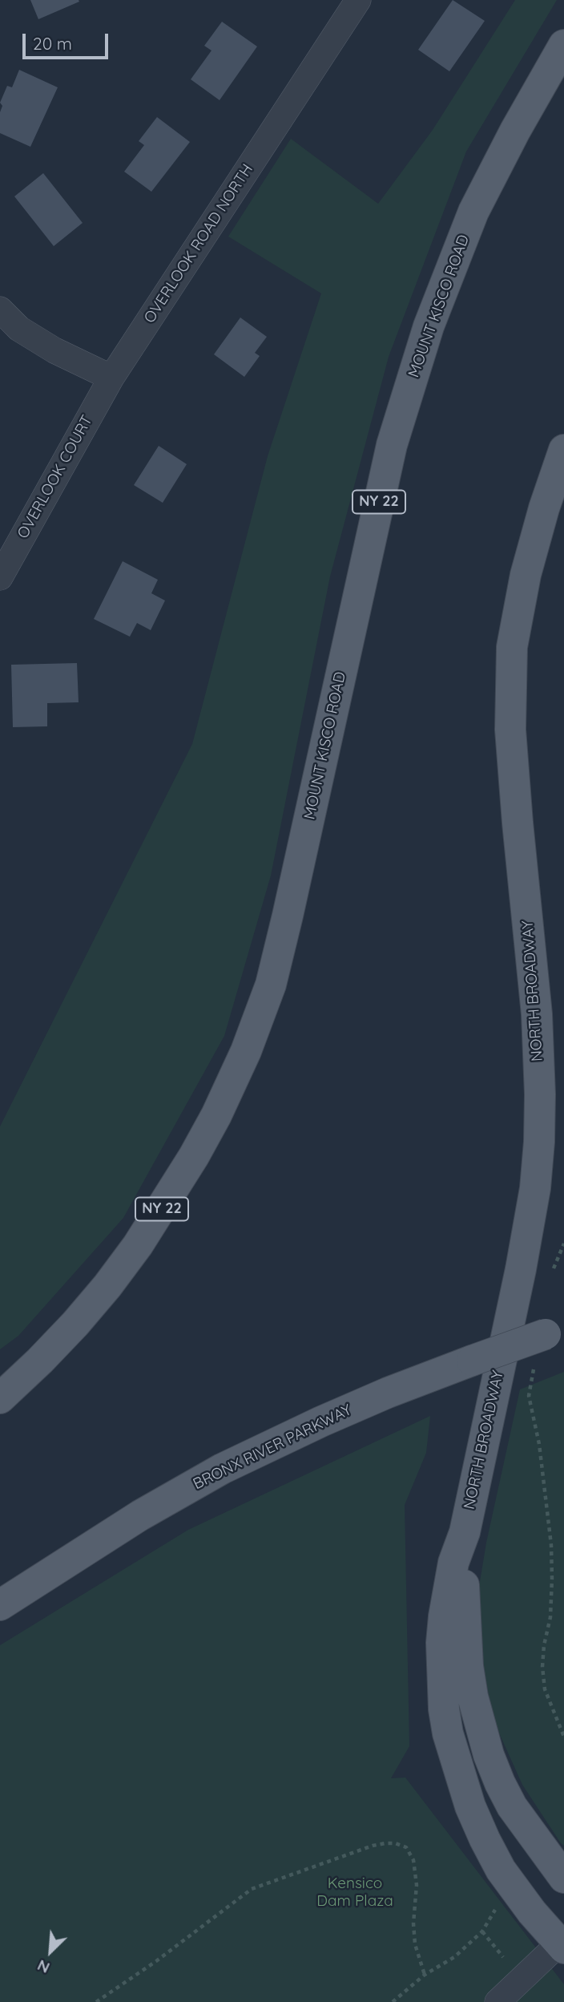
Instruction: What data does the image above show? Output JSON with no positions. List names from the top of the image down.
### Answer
{
  "streets": {
    "main road": [
      "MOUNT KISCO ROAD",
      "NY 22",
      "NORTH BROADWAY",
      "BRONX RIVER PARKWAY"
    ],
    "street": ["OVERLOOK ROAD NORTH", "OVERLOOK COURT"]
  },
  "crossings": [
    ["OVERLOOK ROAD NORTH", "OVERLOOK COURT"]
  ],
  "parks": ["Kensico Dam Plaza"],
  "scale_bar": "20 m",
  "north": "bottom left"
}
